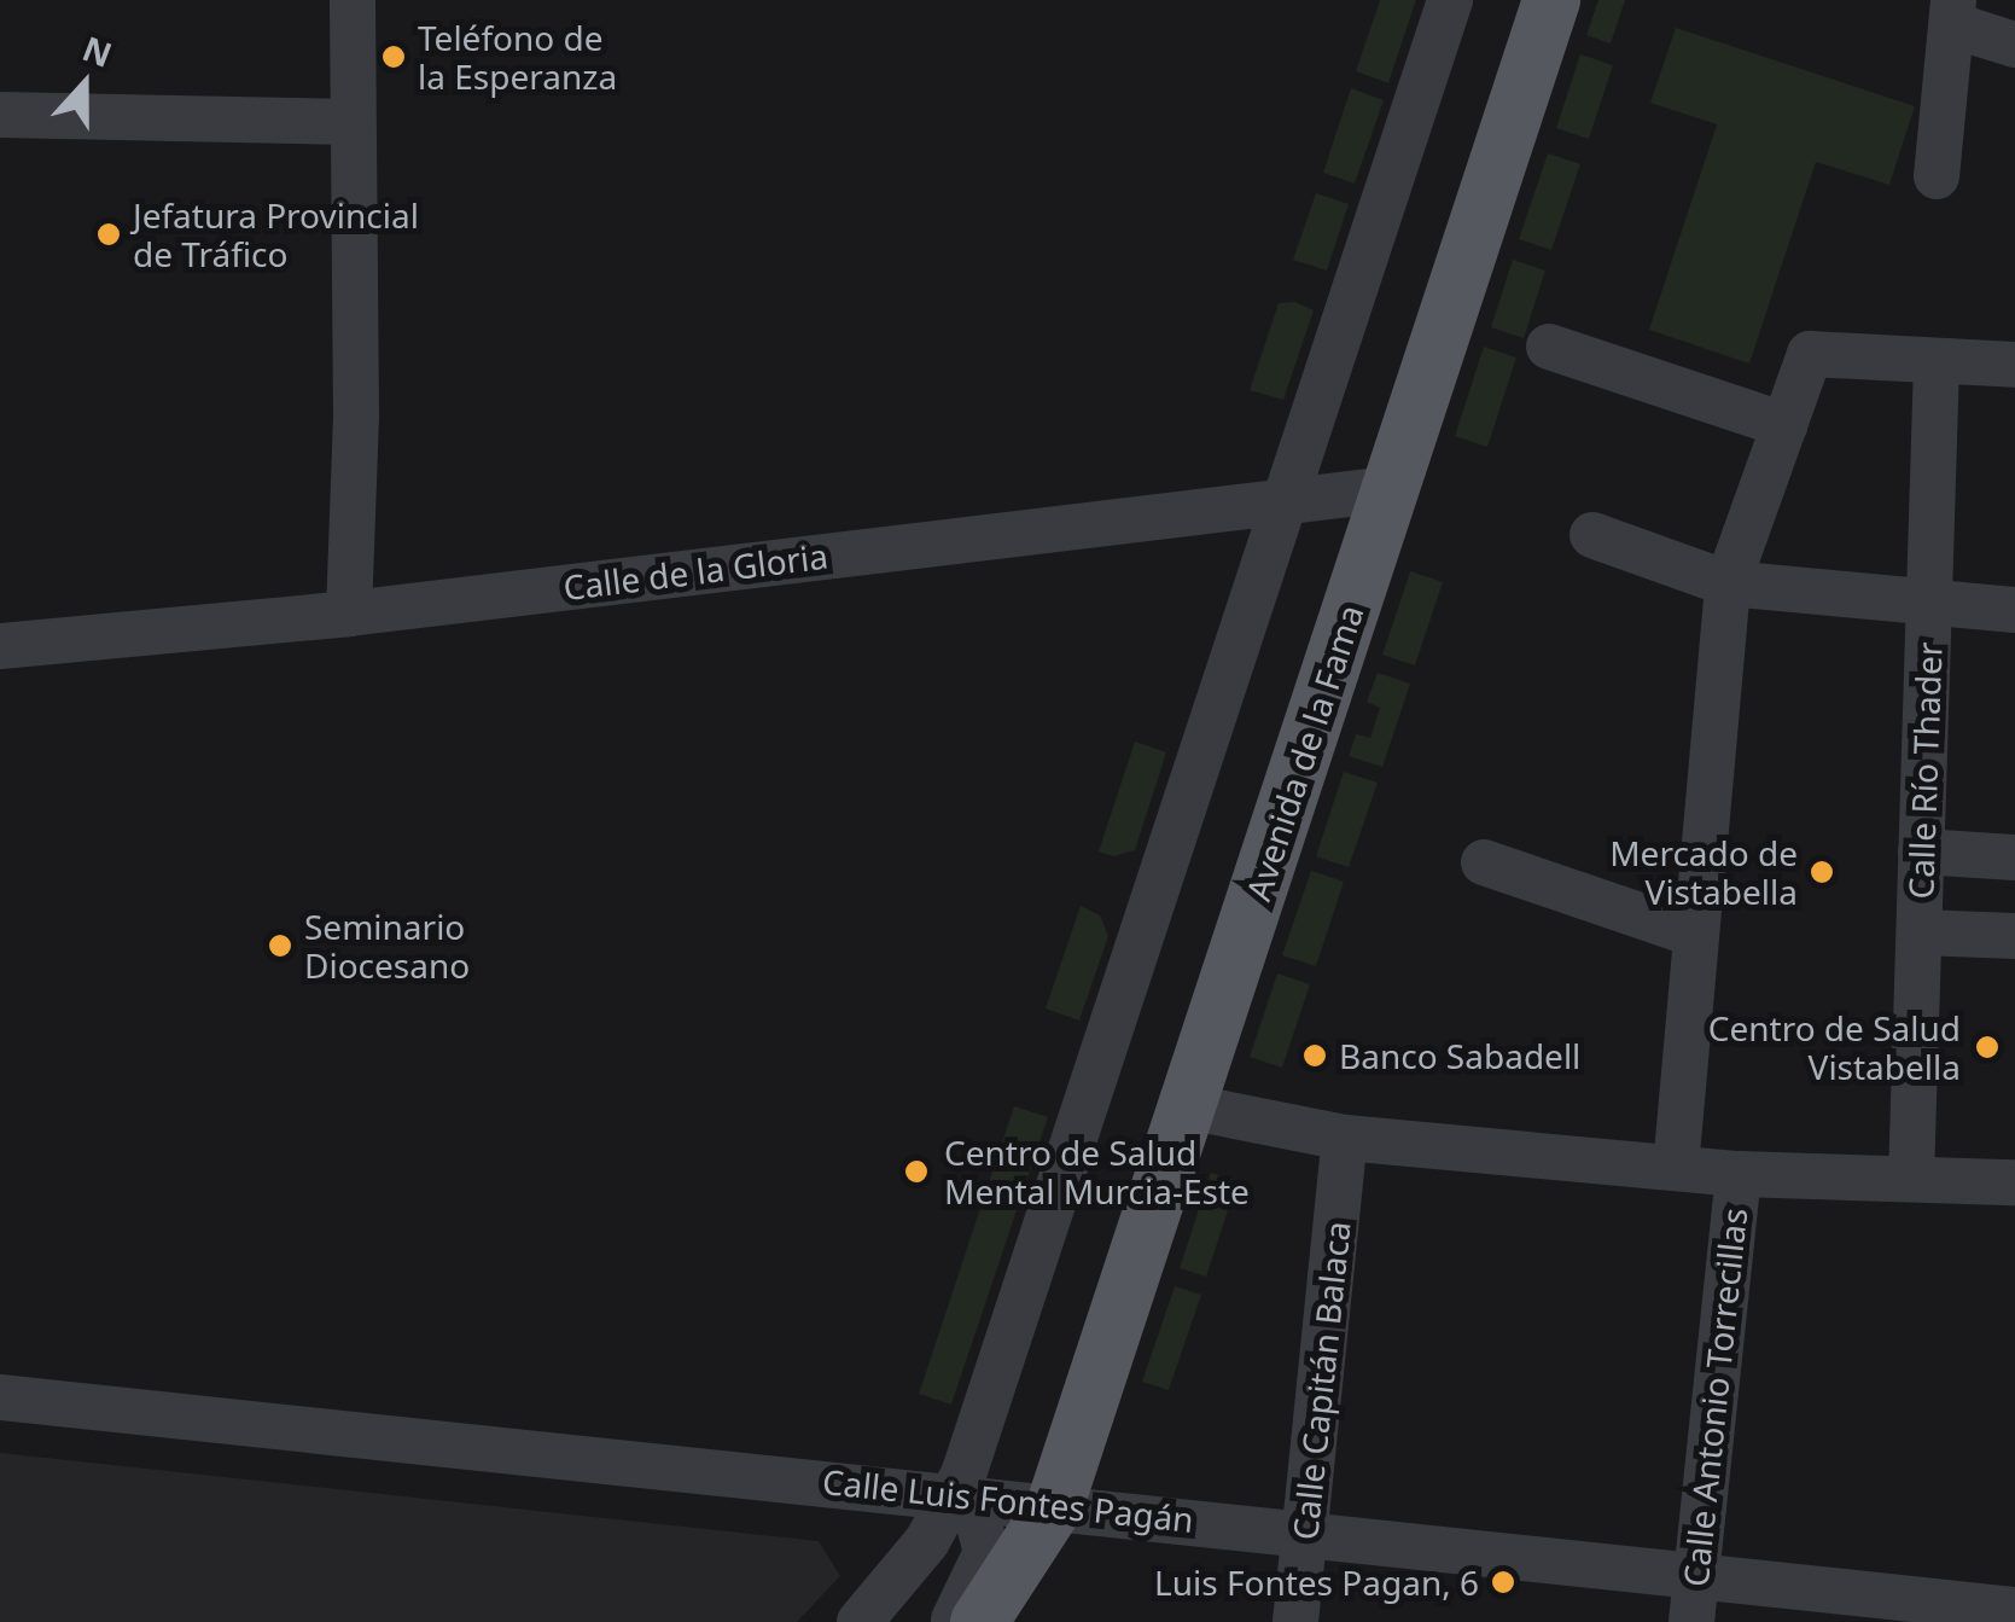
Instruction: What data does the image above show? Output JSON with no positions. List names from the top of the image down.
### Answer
{
  "streets": {
    "main road": ["Avenida de la Fama"],
    "street": [
      "Calle de la Gloria",
      "Calle Río Thader",
      "Calle Capitán Balaca",
      "Calle Antonio Torrecillas",
      "Calle Luis Fontes Pagán"
    ]
  },
  "crossings": [
    ["Calle de la Gloria", "Avenida de la Fama"],
    ["Avenida de la Fama", "Calle Luis Fontes Pagán"],
    ["Calle Capitán Balaca", "Calle Luis Fontes Pagán"],
    ["Calle Antonio Torrecillas", "Calle Luis Fontes Pagán"]
  ],
  "places": [
    "Teléfono de la Esperanza",
    "Jefatura Provincial de Tráfico",
    "Mercado de Vistabella",
    "Seminario Diocesano",
    "Centro de Salud Vistabella",
    "Banco Sabadell",
    "Centro de Salud Mental Murcia-Este",
    "Luis Fontes Pagan, 6"
  ],
  "north": "top"
}
